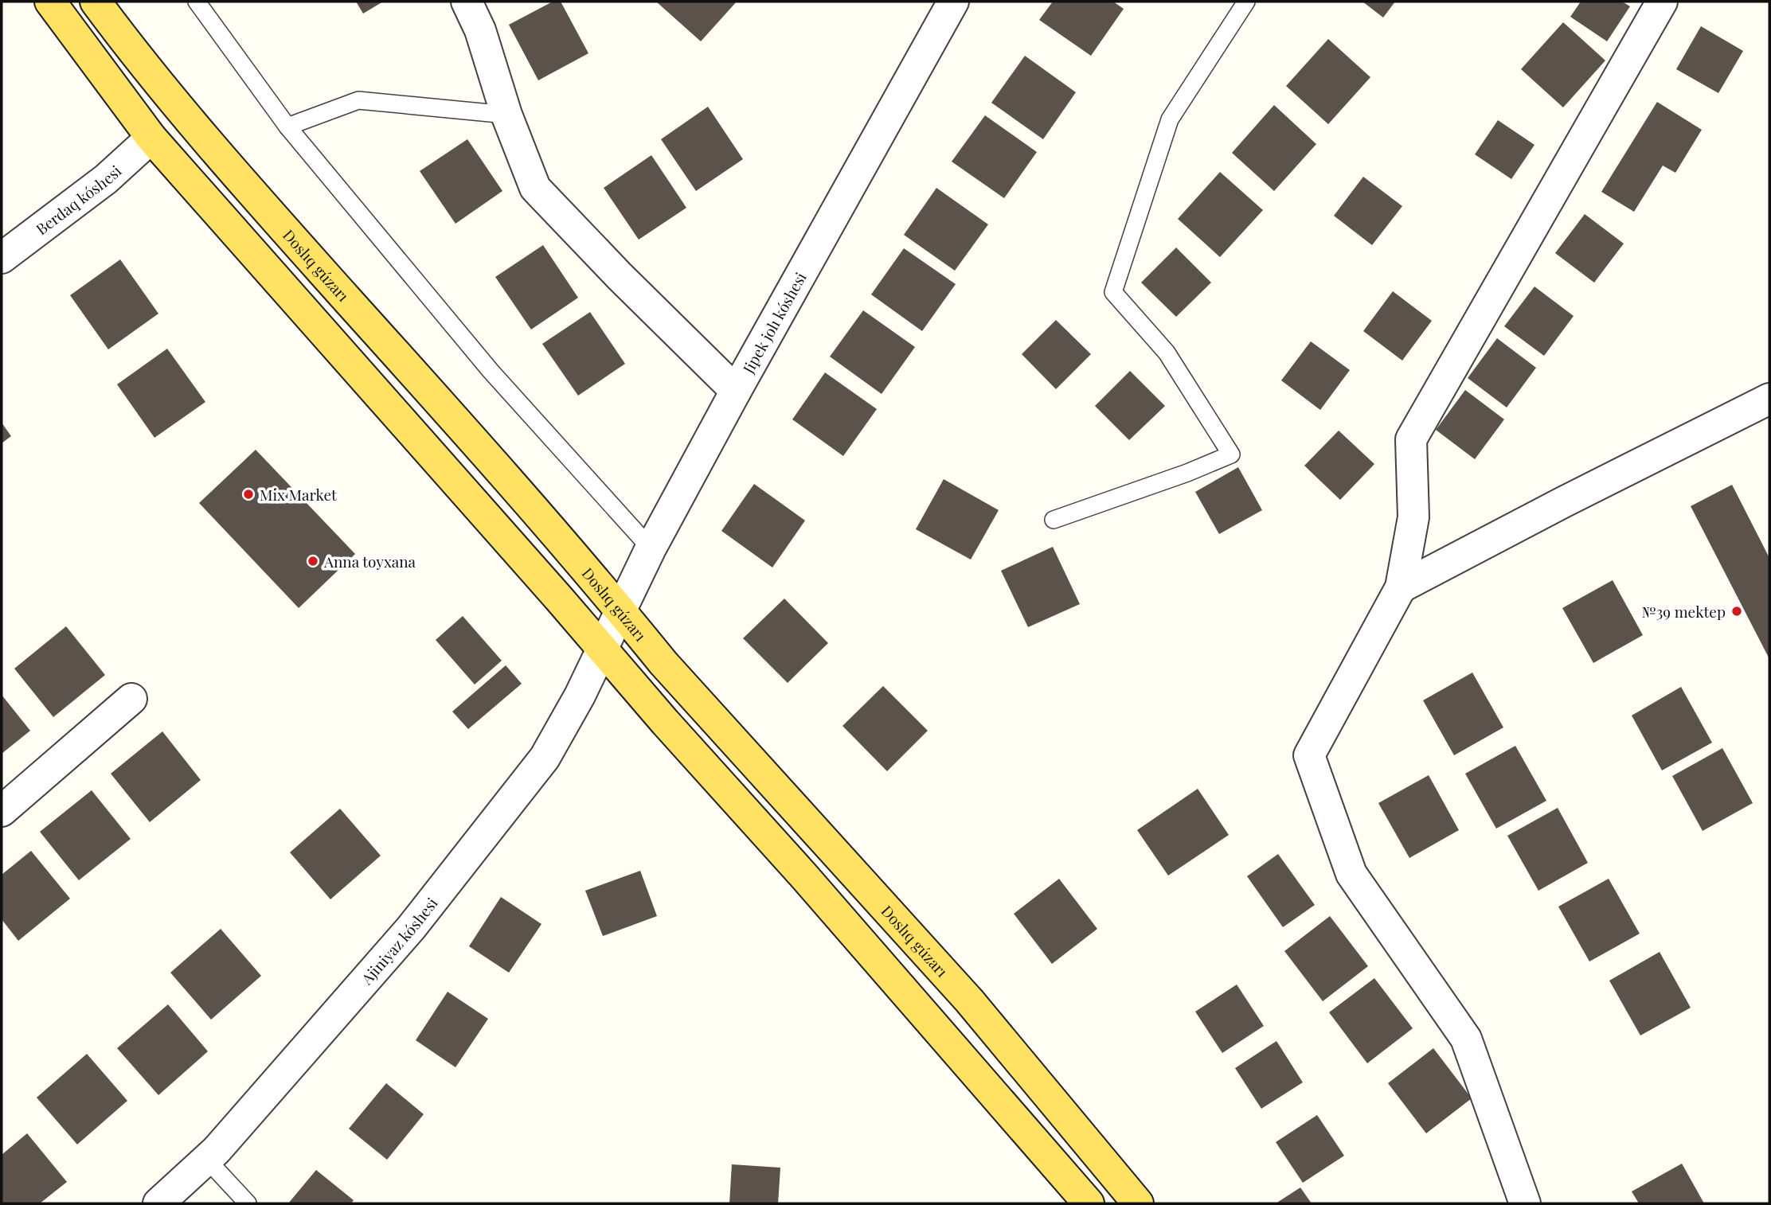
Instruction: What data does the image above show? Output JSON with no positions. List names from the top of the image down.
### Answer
{
  "streets": {
    "main road": ["Doslıq gúzarı"],
    "street": ["Berdaq kóshesi", "Jipek jolı kóshesi", "Ajiniyaz kóshesi"]
  },
  "crossings": [
    ["Doslıq gúzarı", "Jipek jolı kóshesi"],
    ["Jipek jolı kóshesi", "Ajiniyaz kóshesi"]
  ],
  "places": ["Mix Market", "Anna toyxana", "№39 mektep"]
}
